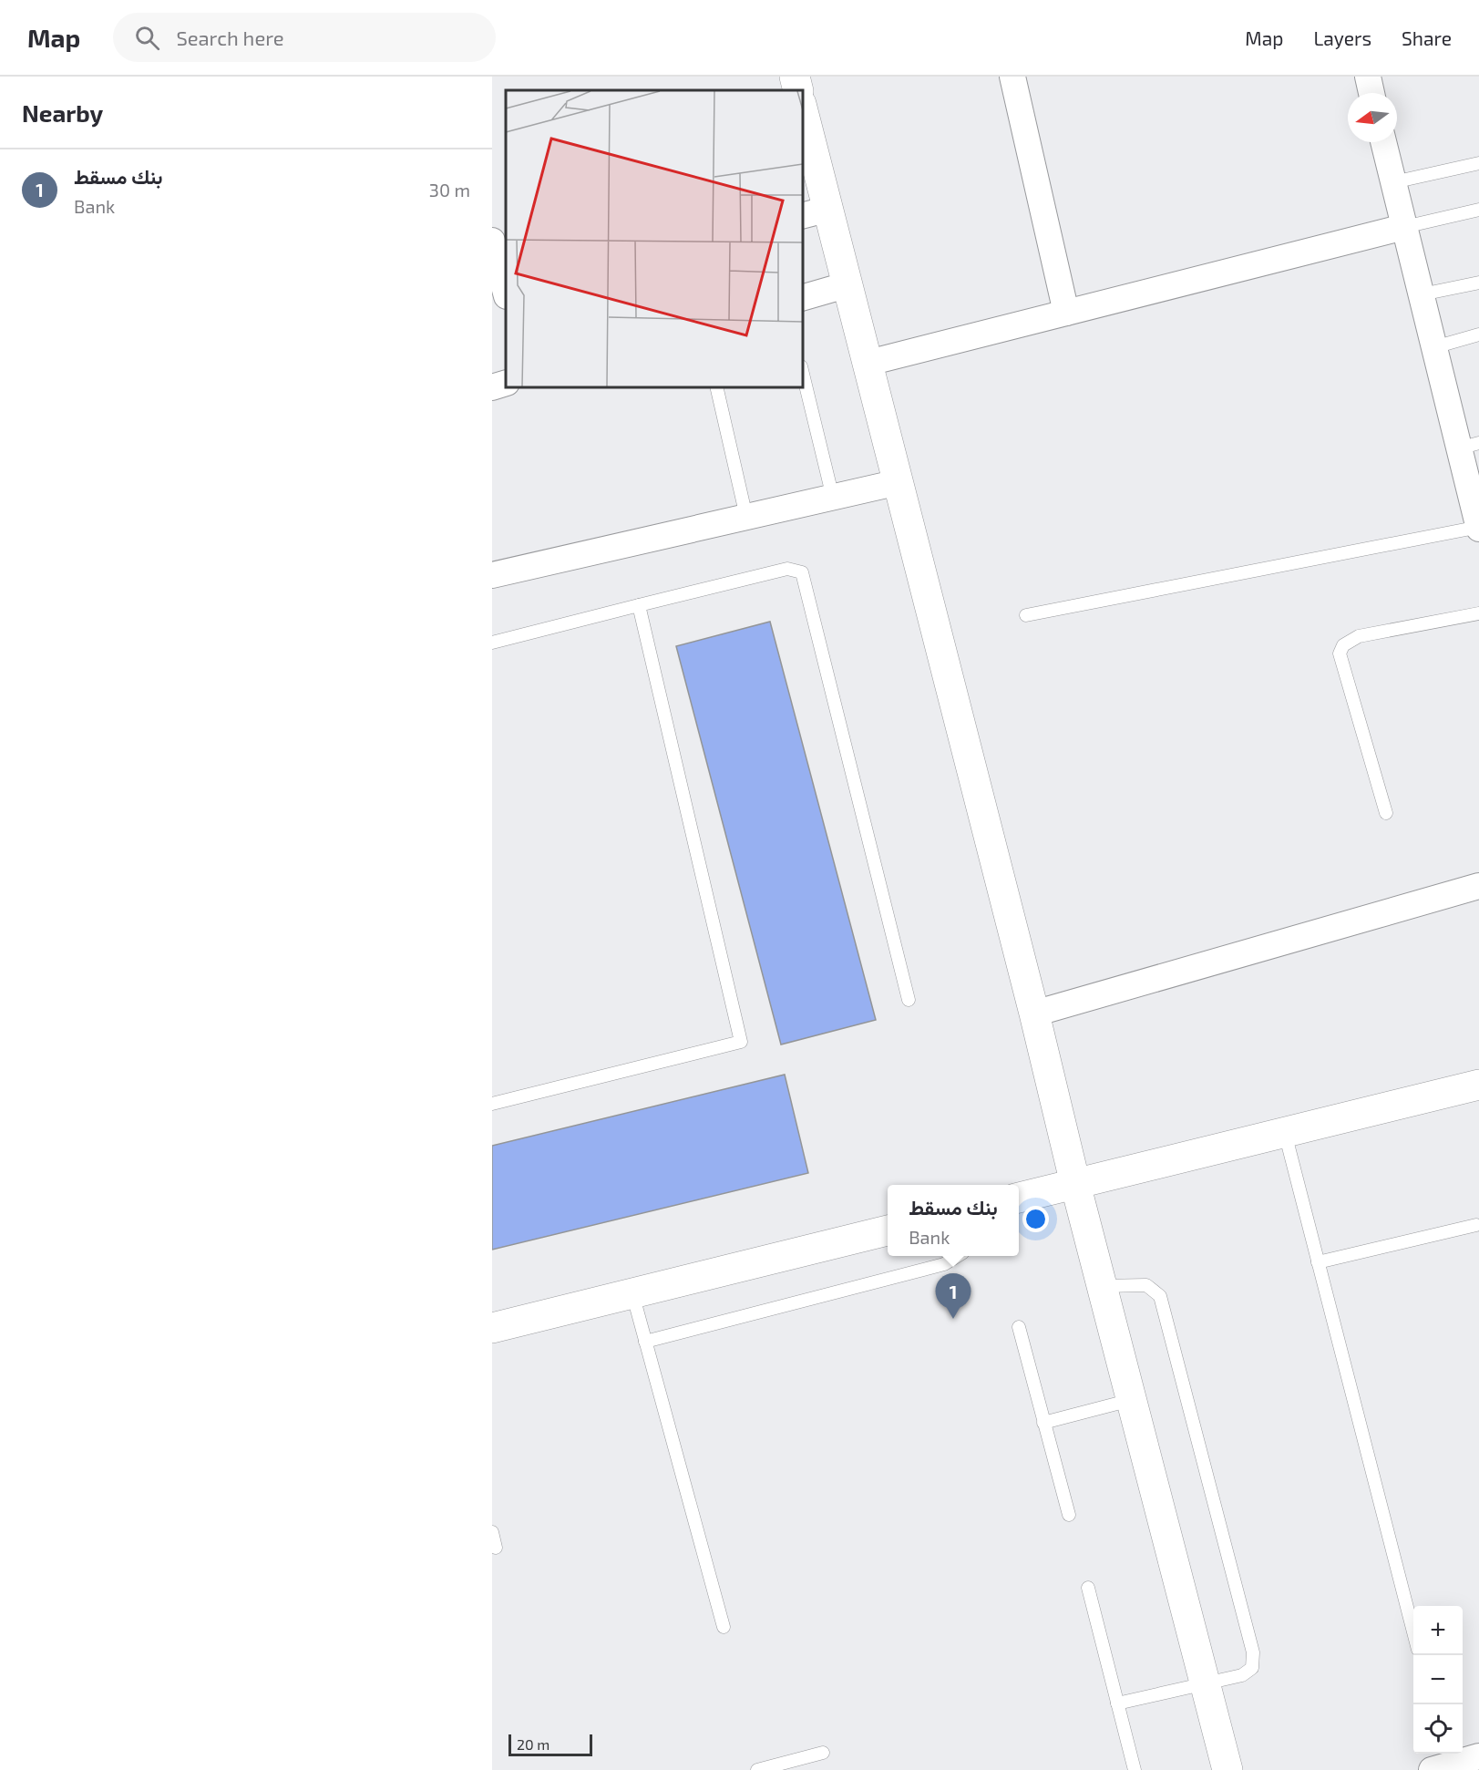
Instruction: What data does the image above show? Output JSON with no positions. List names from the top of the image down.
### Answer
{
  "scale_bar": "20 m",
  "north": "left",
  "page": {
    "header": "Map",
    "search": "Search here",
    "nav": ["Map", "Layers", "Share"],
    "heading": "Nearby",
    "list": [
      {
        "mark": "1",
        "name": "بنك مسقط",
        "note": "Bank",
        "value": "30 m"
      }
    ],
    "popup": ["بنك مسقط", "Bank"],
    "pins": "1",
    "map_buttons": ["+", "−"],
    "scale": "20 m"
  }
}
